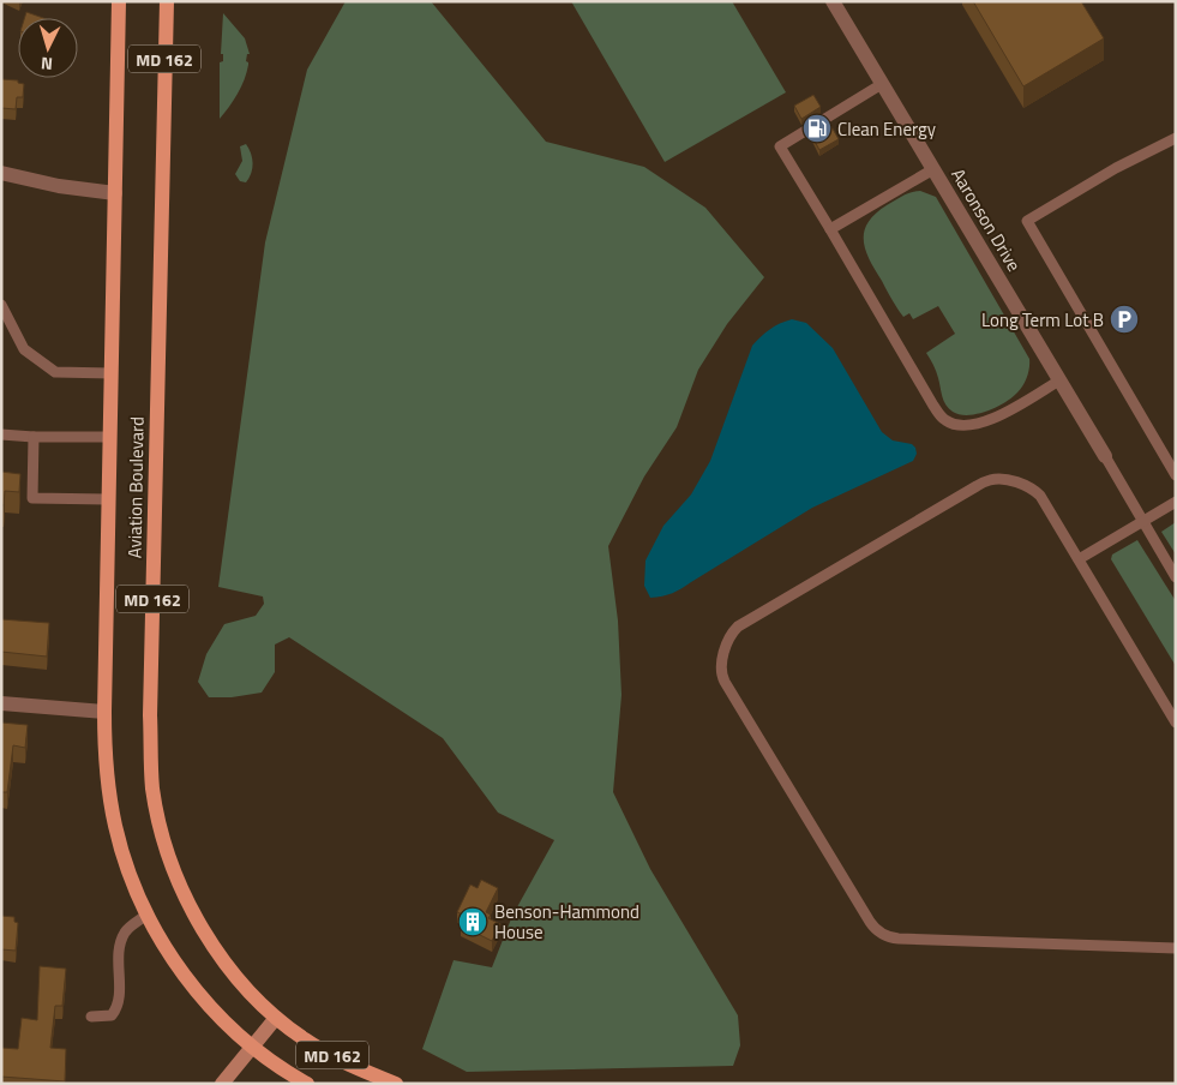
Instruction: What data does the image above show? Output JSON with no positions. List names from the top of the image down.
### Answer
{
  "streets": {
    "main road": ["MD 162", "Aviation Boulevard"],
    "street": ["Aaronson Drive"]
  },
  "places": {
    "fuel station": ["Clean Energy"],
    "parking": ["Long Term Lot B"],
    "building": ["Benson-Hammond House"]
  },
  "north": "bottom"
}
